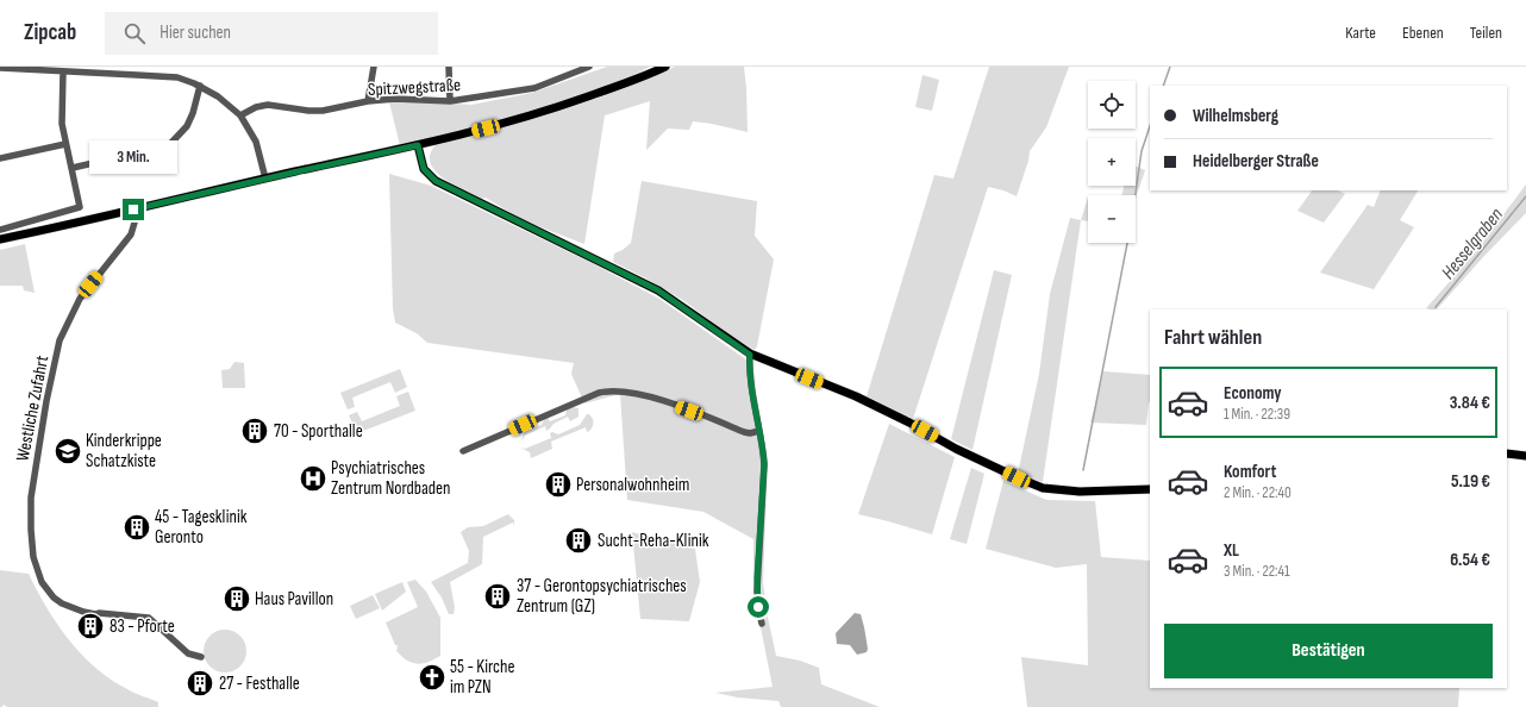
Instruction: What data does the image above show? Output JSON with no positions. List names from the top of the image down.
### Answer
{
  "streets": {
    "street": ["Spitzwegstraße", "Westliche Zufahrt"]
  },
  "water": ["Hesselgraben"],
  "places": {
    "building": [
      "70 - Sporthalle",
      "Personalwohnheim",
      "45 - Tagesklinik Geronto",
      "Sucht-Reha-Klinik",
      "37 - Gerontopsychiatrisches Zentrum (GZ)",
      "Haus Pavillon",
      "83 - Pforte",
      "27 - Festhalle"
    ],
    "school or university": ["Kinderkrippe Schatzkiste"],
    "hospital": ["Psychiatrisches Zentrum Nordbaden"],
    "church": ["55 - Kirche im PZN"]
  },
  "page": {
    "header": "Zipcab",
    "search": "Hier suchen",
    "nav": ["Karte", "Ebenen", "Teilen"],
    "map_buttons": ["+", "−"],
    "banner": ["Wilhelmsberg", "Heidelberger Straße"],
    "bubble": "3 Min.",
    "heading": "Fahrt wählen",
    "list": [
      {
        "name": "Economy",
        "note": "1 Min. · 22:39",
        "value": "3.84 €"
      },
      {
        "name": "Komfort",
        "note": "2 Min. · 22:40",
        "value": "5.19 €"
      },
      {
        "name": "XL",
        "note": "3 Min. · 22:41",
        "value": "6.54 €"
      }
    ],
    "buttons": "Bestätigen"
  }
}
